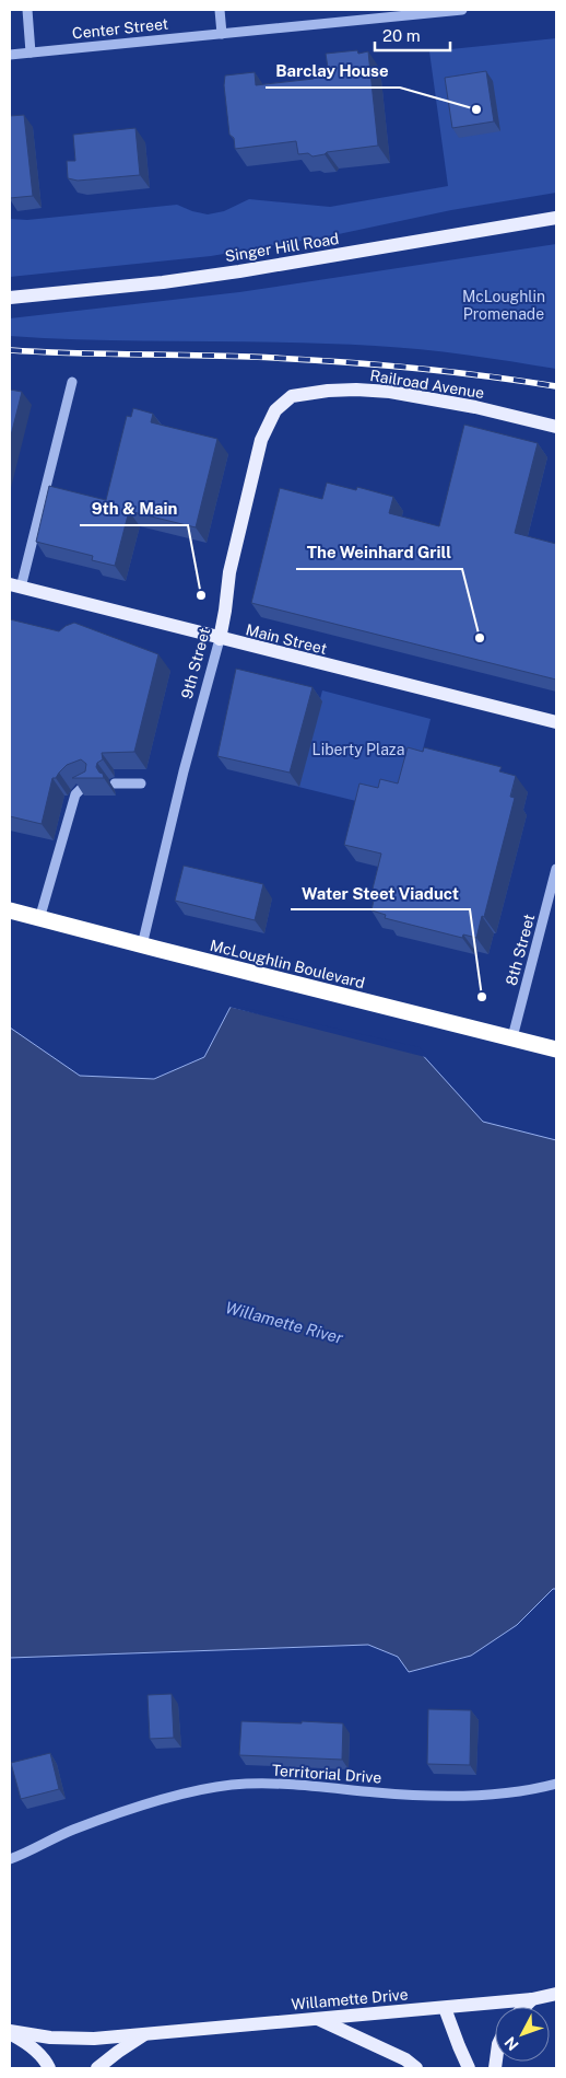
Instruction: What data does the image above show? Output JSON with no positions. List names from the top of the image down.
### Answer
{
  "streets": {
    "highway": ["McLoughlin Boulevard"],
    "main road": [
      "Singer Hill Road",
      "Railroad Avenue",
      "Main Street",
      "9th Street",
      "Willamette Drive"
    ],
    "street": ["Center Street", "8th Street", "Territorial Drive"]
  },
  "crossings": [
    ["Railroad Avenue", "9th Street"],
    ["Main Street", "9th Street"],
    ["9th Street", "McLoughlin Boulevard"],
    ["8th Street", "McLoughlin Boulevard"]
  ],
  "water": ["Willamette River"],
  "parks": ["McLoughlin Promenade", "Liberty Plaza"],
  "places": [
    "Barclay House",
    "9th & Main",
    "The Weinhard Grill",
    "Water Steet Viaduct"
  ],
  "scale_bar": "20 m",
  "north": "bottom left"
}
